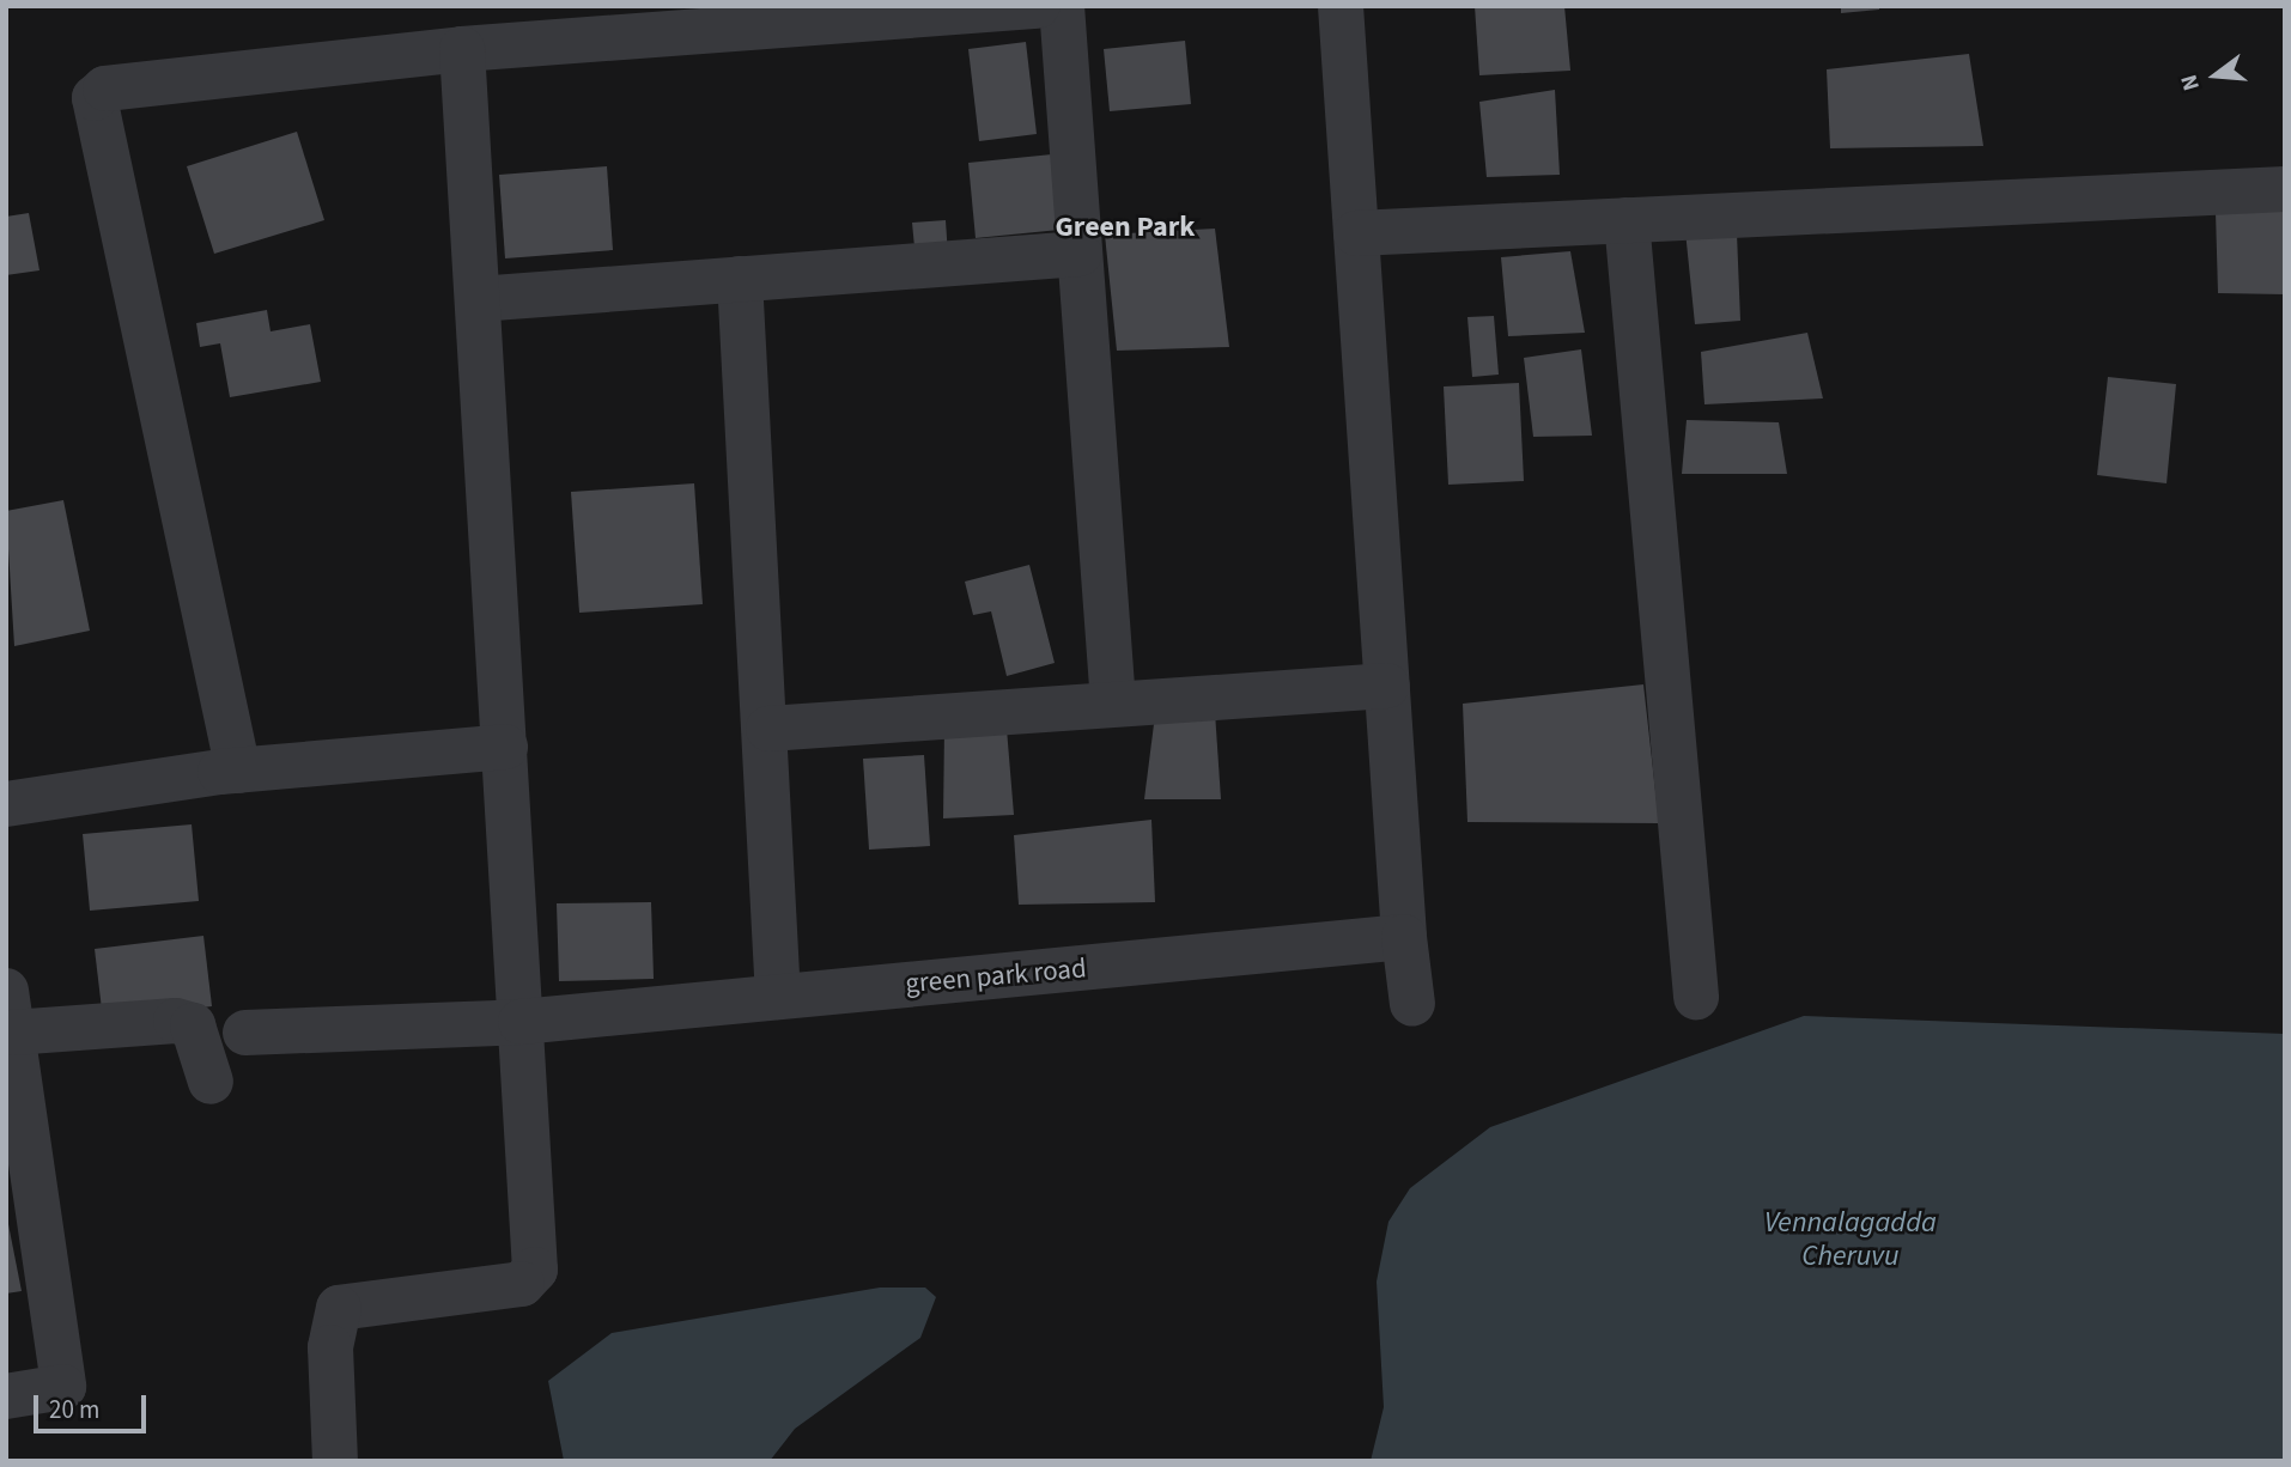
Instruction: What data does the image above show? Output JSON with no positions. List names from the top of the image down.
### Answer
{
  "streets": {
    "street": ["green park road"]
  },
  "districts": ["Green Park"],
  "water": ["Vennalagadda Cheruvu"],
  "scale_bar": "20 m",
  "north": "left"
}
